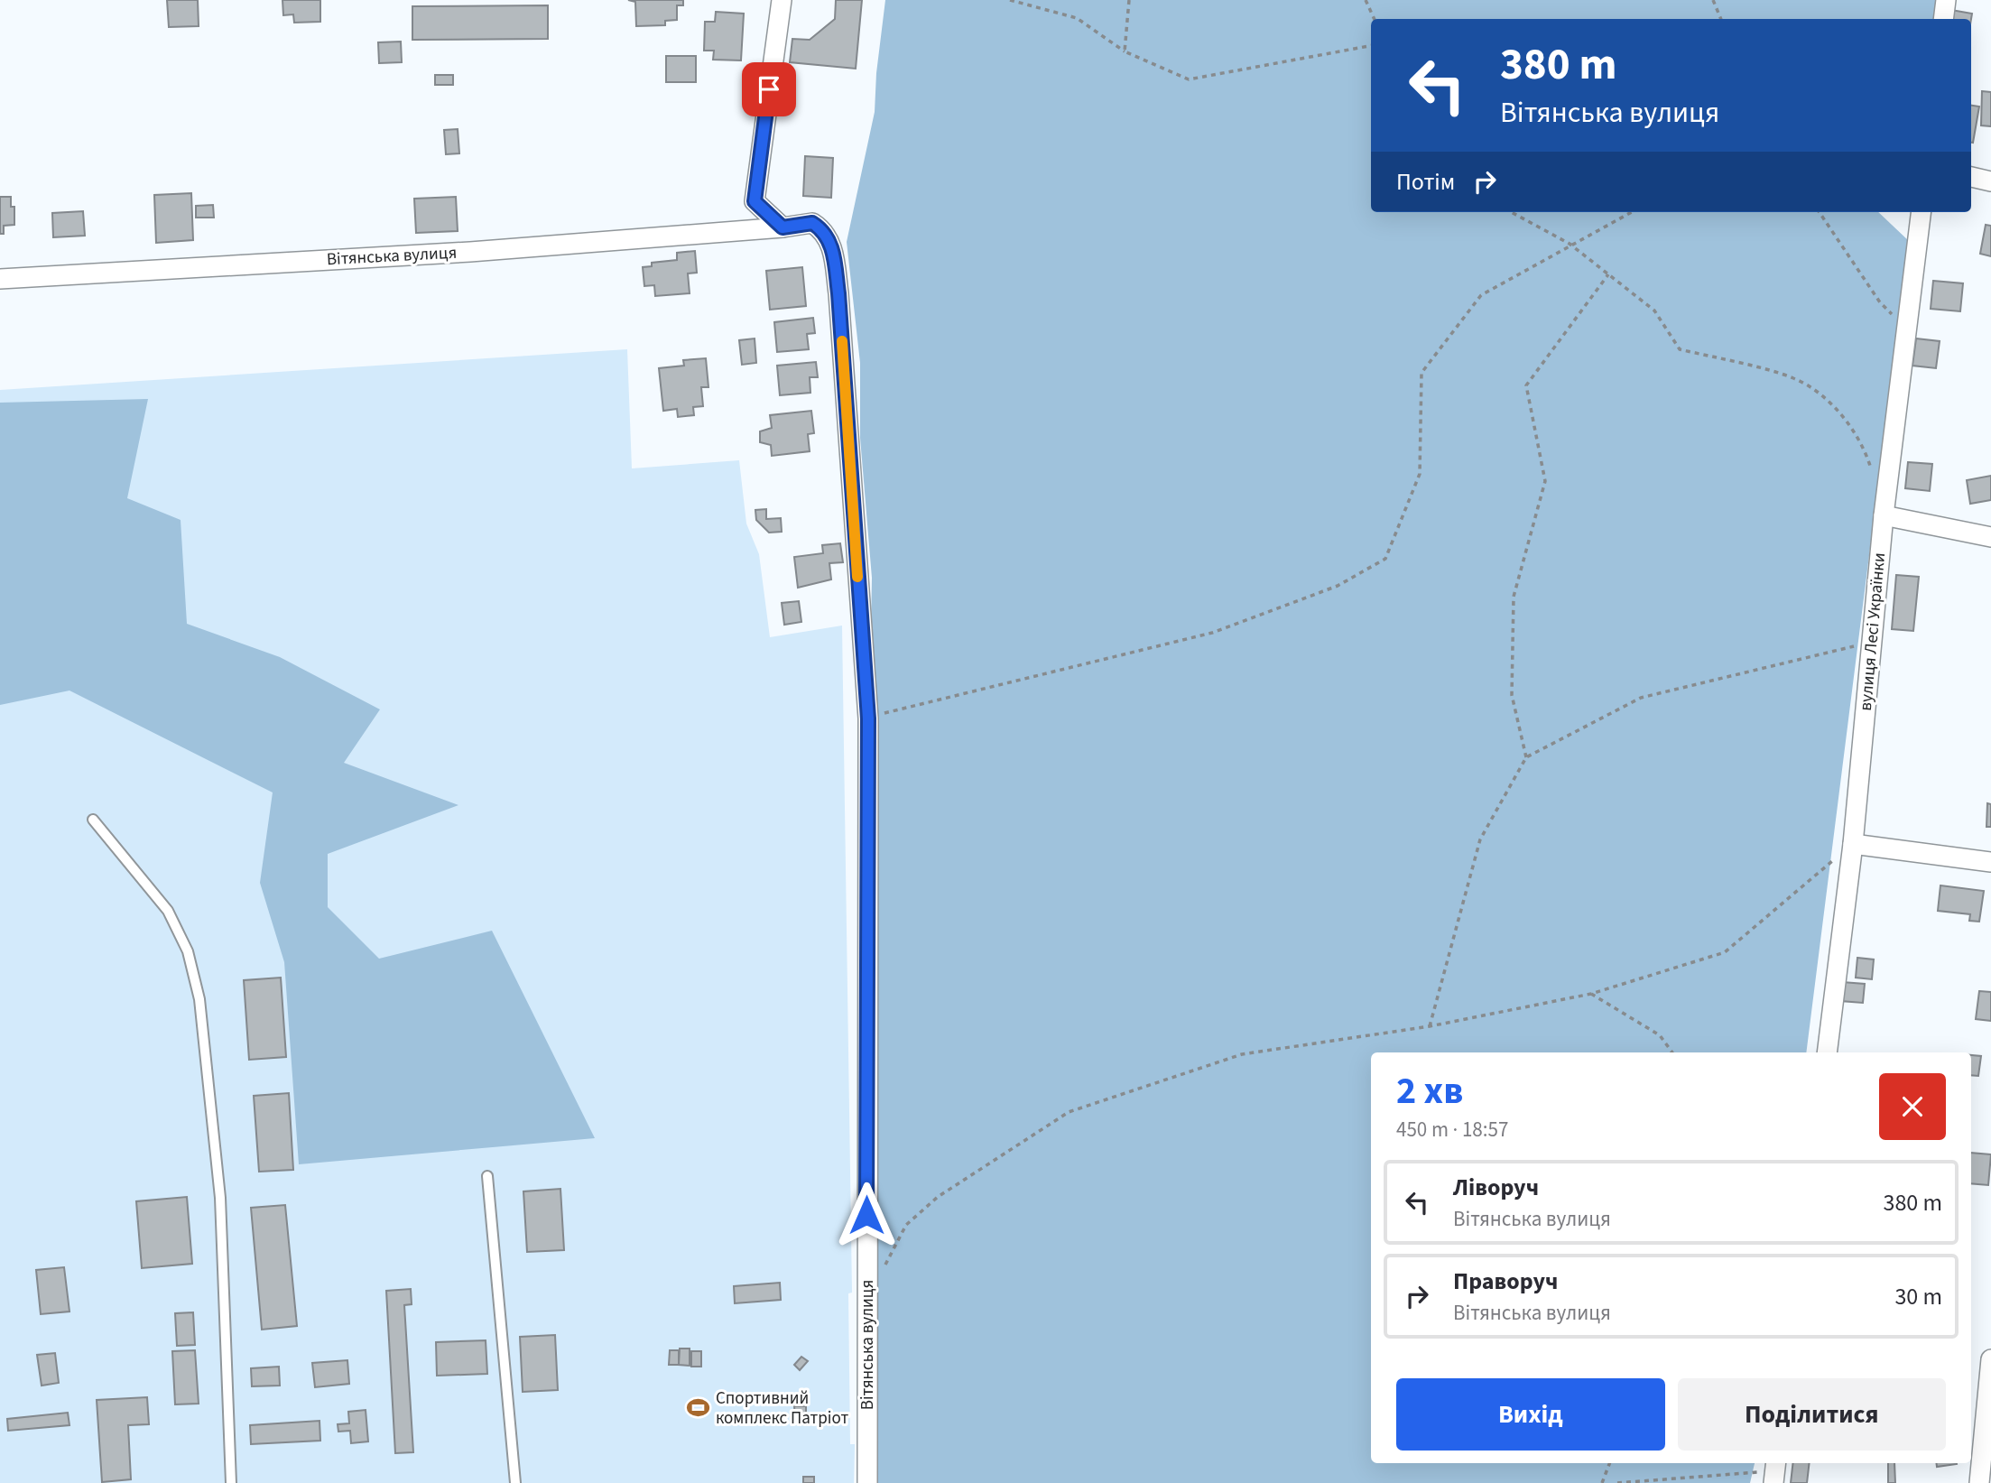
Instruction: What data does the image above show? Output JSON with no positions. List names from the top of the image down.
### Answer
{
  "streets": {
    "street": ["Вітянська вулиця", "вулиця Лесі Українки"]
  },
  "places": {
    "sports": ["Спортивний комплекс Патріот"]
  },
  "page": {
    "turn": ["380 m", "Вітянська вулиця"],
    "then": "Потім",
    "heading": ["2 хв", "450 m · 18:57"],
    "list": [
      {
        "name": "Ліворуч",
        "note": "Вітянська вулиця",
        "value": "380 m"
      },
      {
        "name": "Праворуч",
        "note": "Вітянська вулиця",
        "value": "30 m"
      }
    ],
    "buttons": ["Вихід", "Поділитися"]
  }
}
